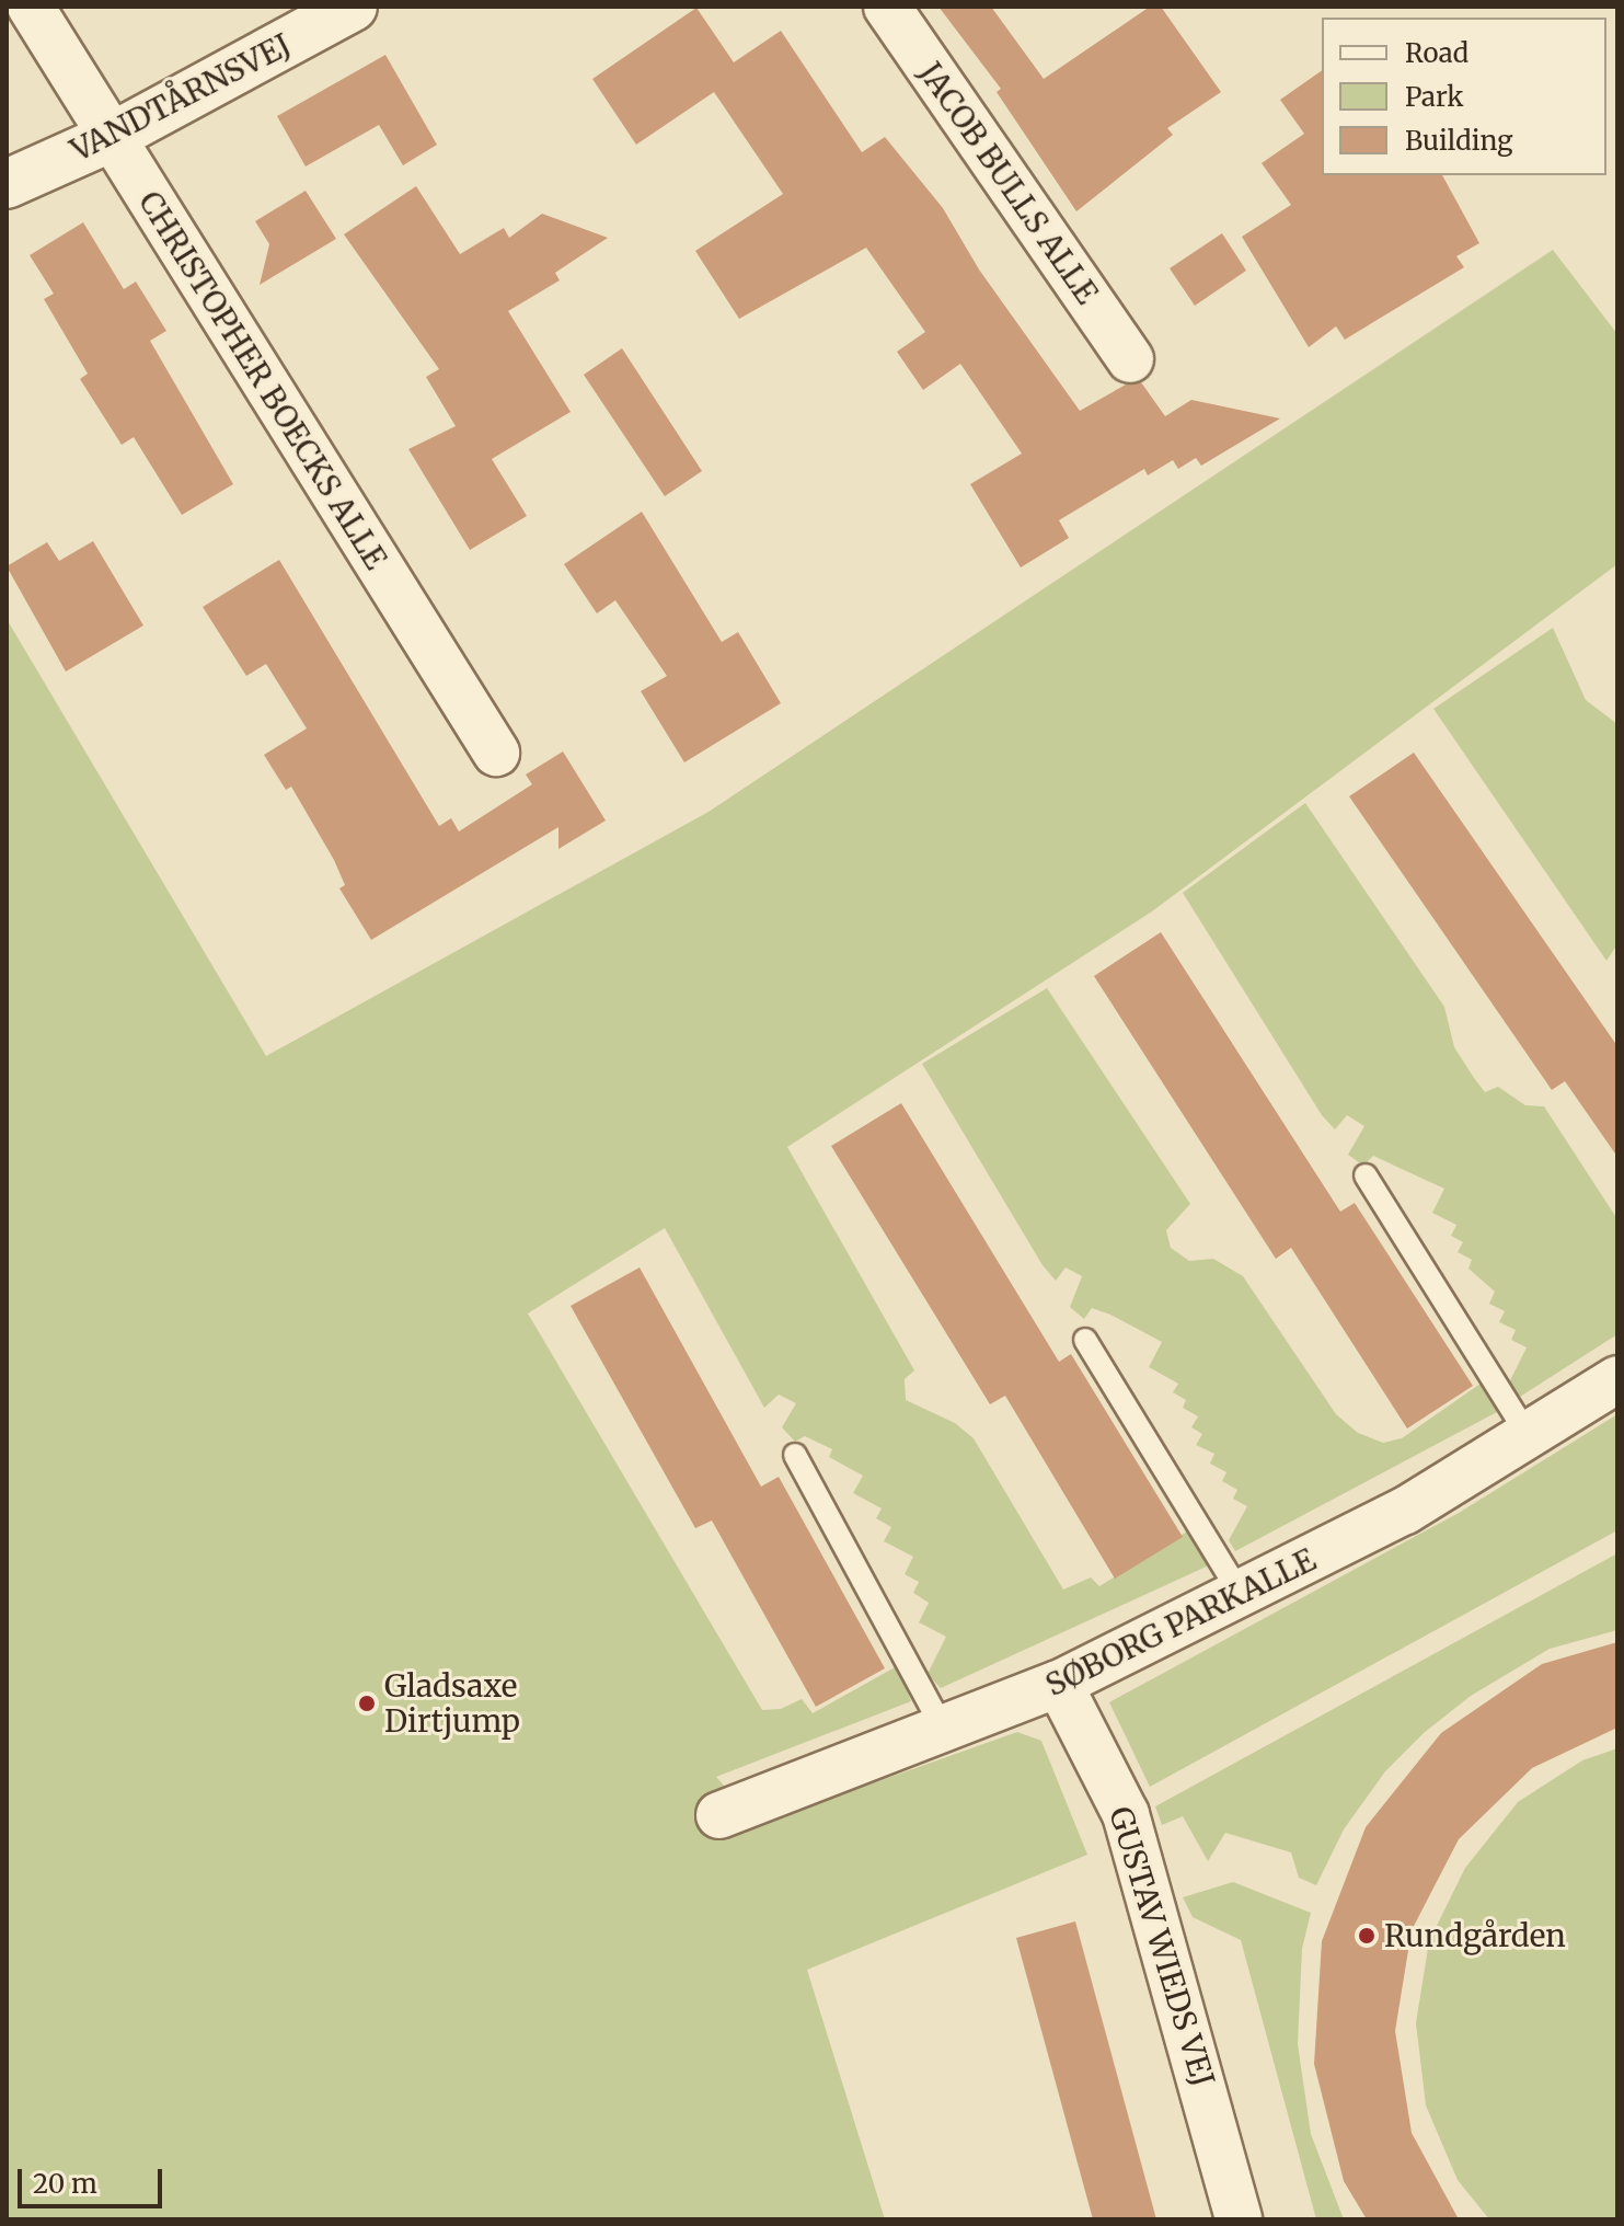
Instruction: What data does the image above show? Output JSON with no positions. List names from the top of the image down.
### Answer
{
  "streets": {
    "street": [
      "VANDTÅRNSVEJ",
      "JACOB BULLS ALLE",
      "CHRISTOPHER BOECKS ALLE",
      "SØBORG PARKALLE",
      "GUSTAV WIEDS VEJ"
    ]
  },
  "crossings": [
    ["VANDTÅRNSVEJ", "CHRISTOPHER BOECKS ALLE"],
    ["SØBORG PARKALLE", "GUSTAV WIEDS VEJ"]
  ],
  "places": ["Gladsaxe Dirtjump", "Rundgården"],
  "legend": ["Road", "Park", "Building"],
  "scale_bar": "20 m"
}
